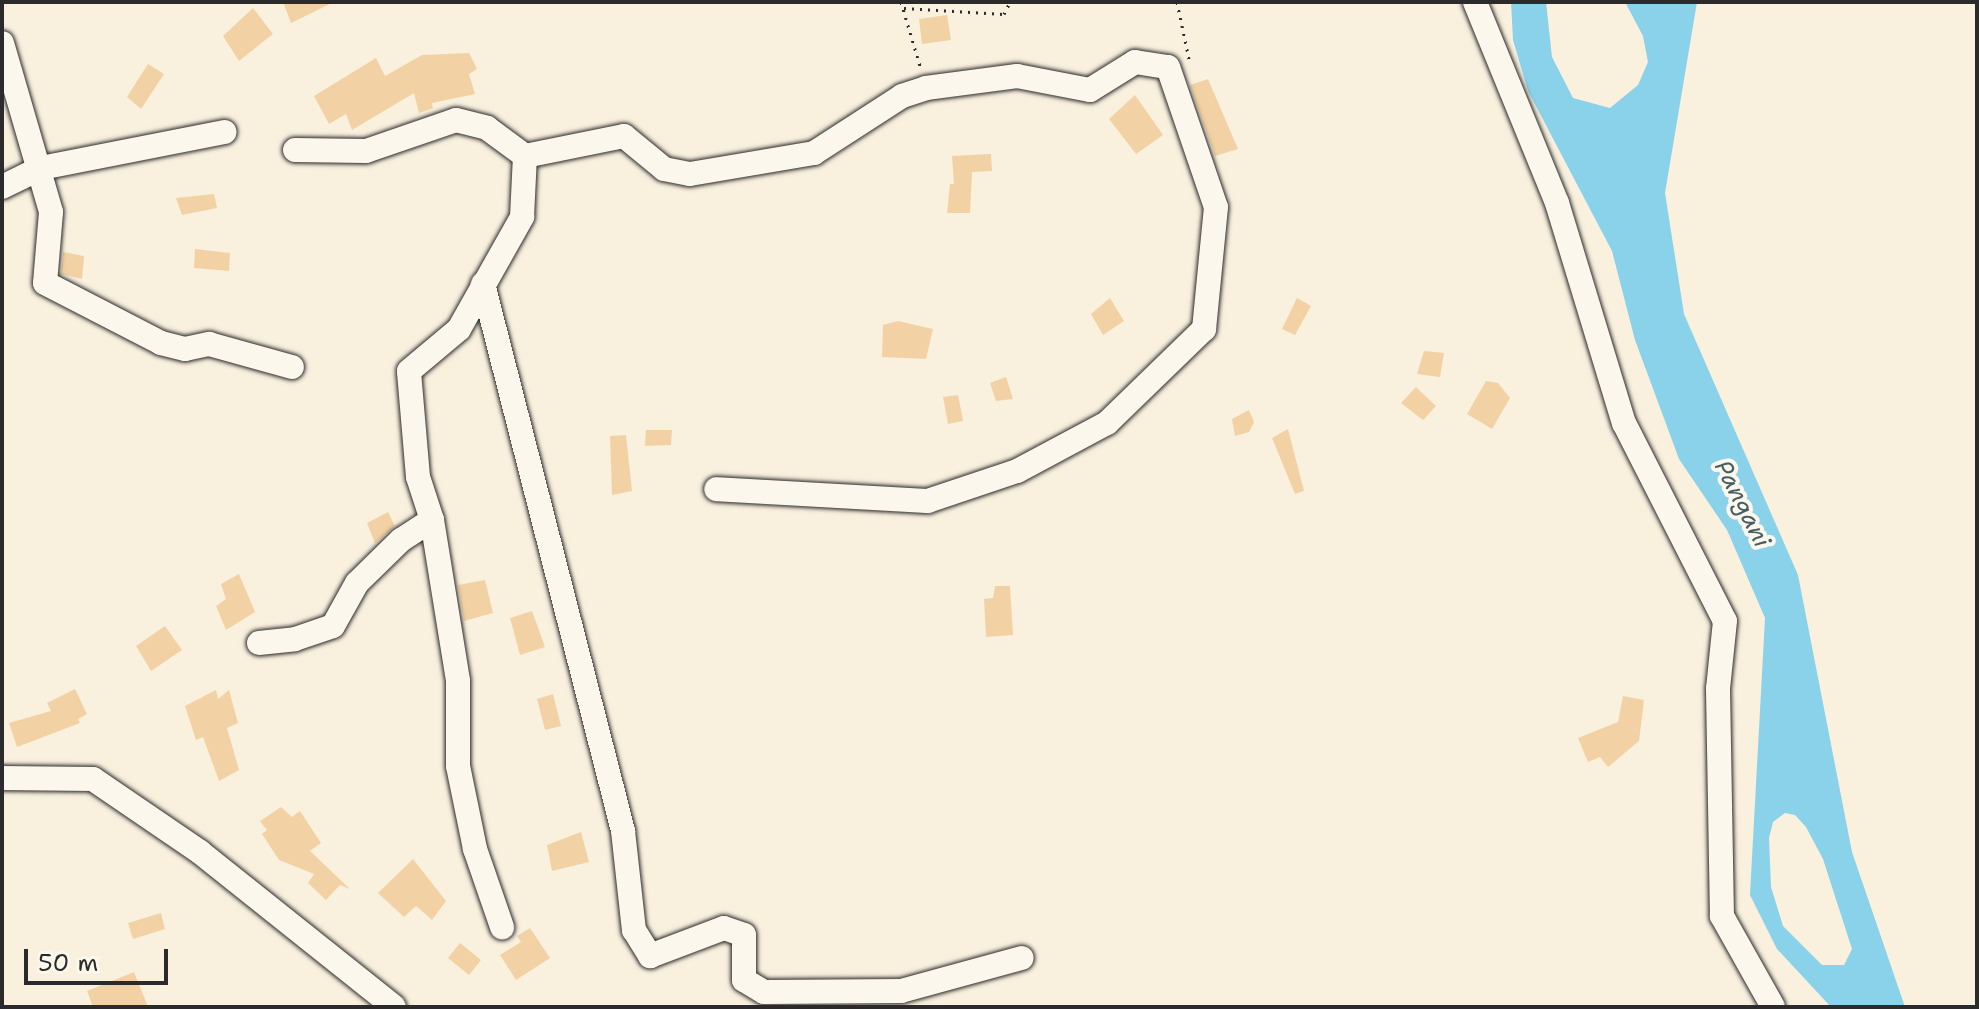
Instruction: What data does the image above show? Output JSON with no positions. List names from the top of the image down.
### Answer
{
  "water": ["Pangani"],
  "scale_bar": "50 m"
}
